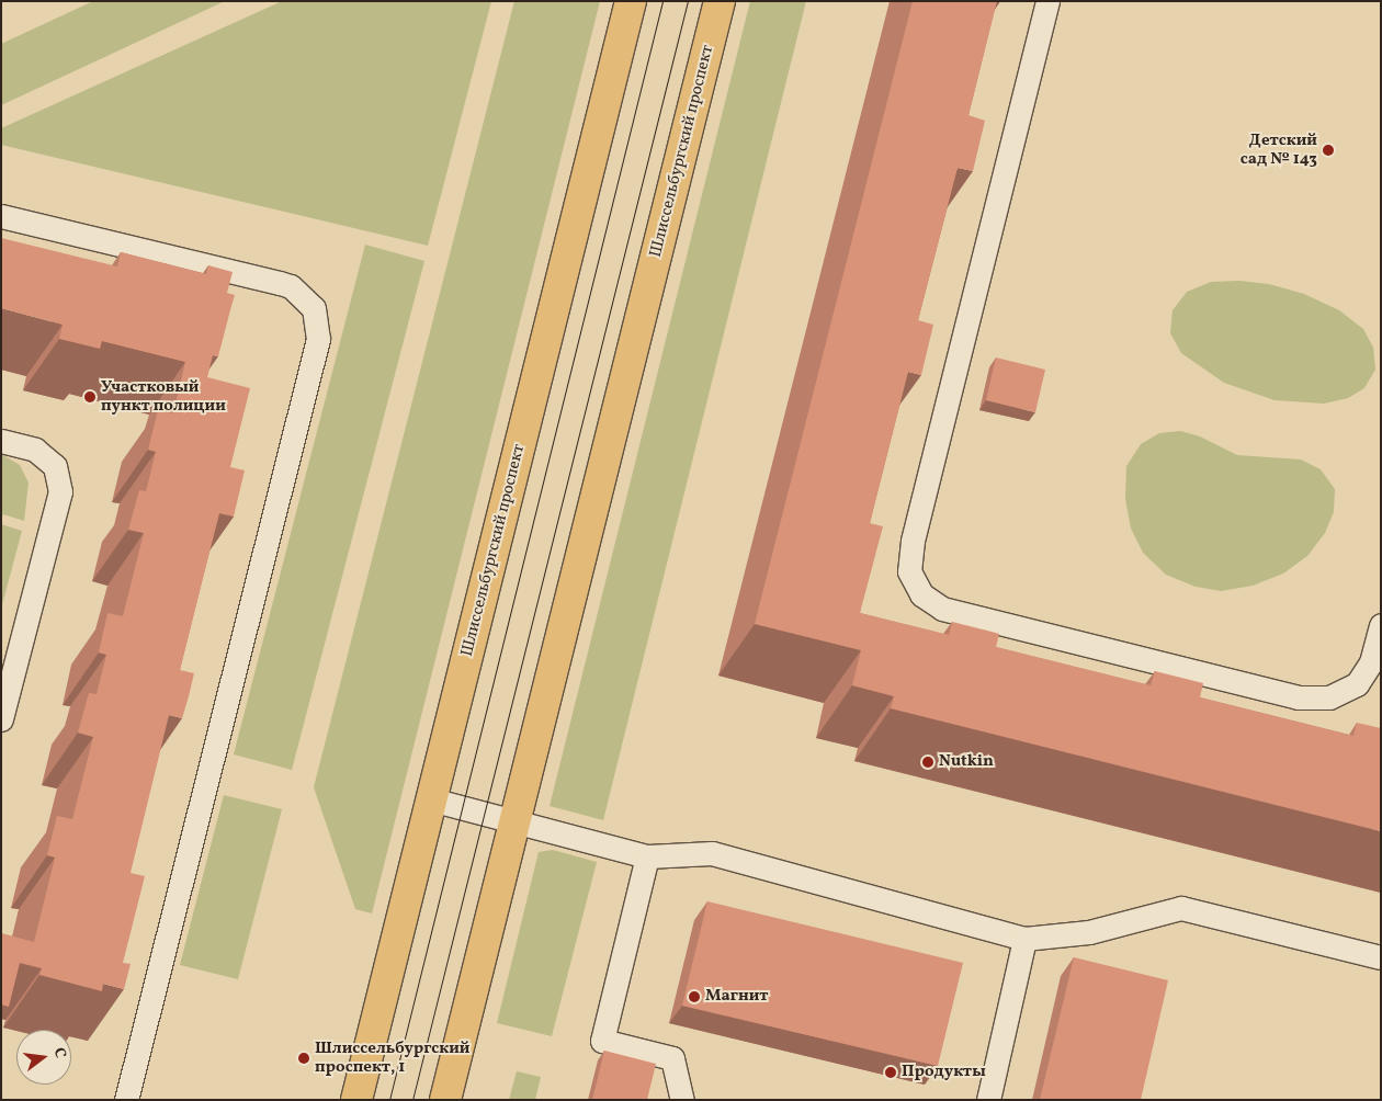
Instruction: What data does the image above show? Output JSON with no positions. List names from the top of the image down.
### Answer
{
  "streets": {
    "main road": ["Шлиссельбургский проспект"]
  },
  "places": [
    "Детский сад № 143",
    "Участковый пункт полиции",
    "Nutkin",
    "Магнит",
    "Шлиссельбургский проспект, 1",
    "Продукты"
  ],
  "north": "right"
}
